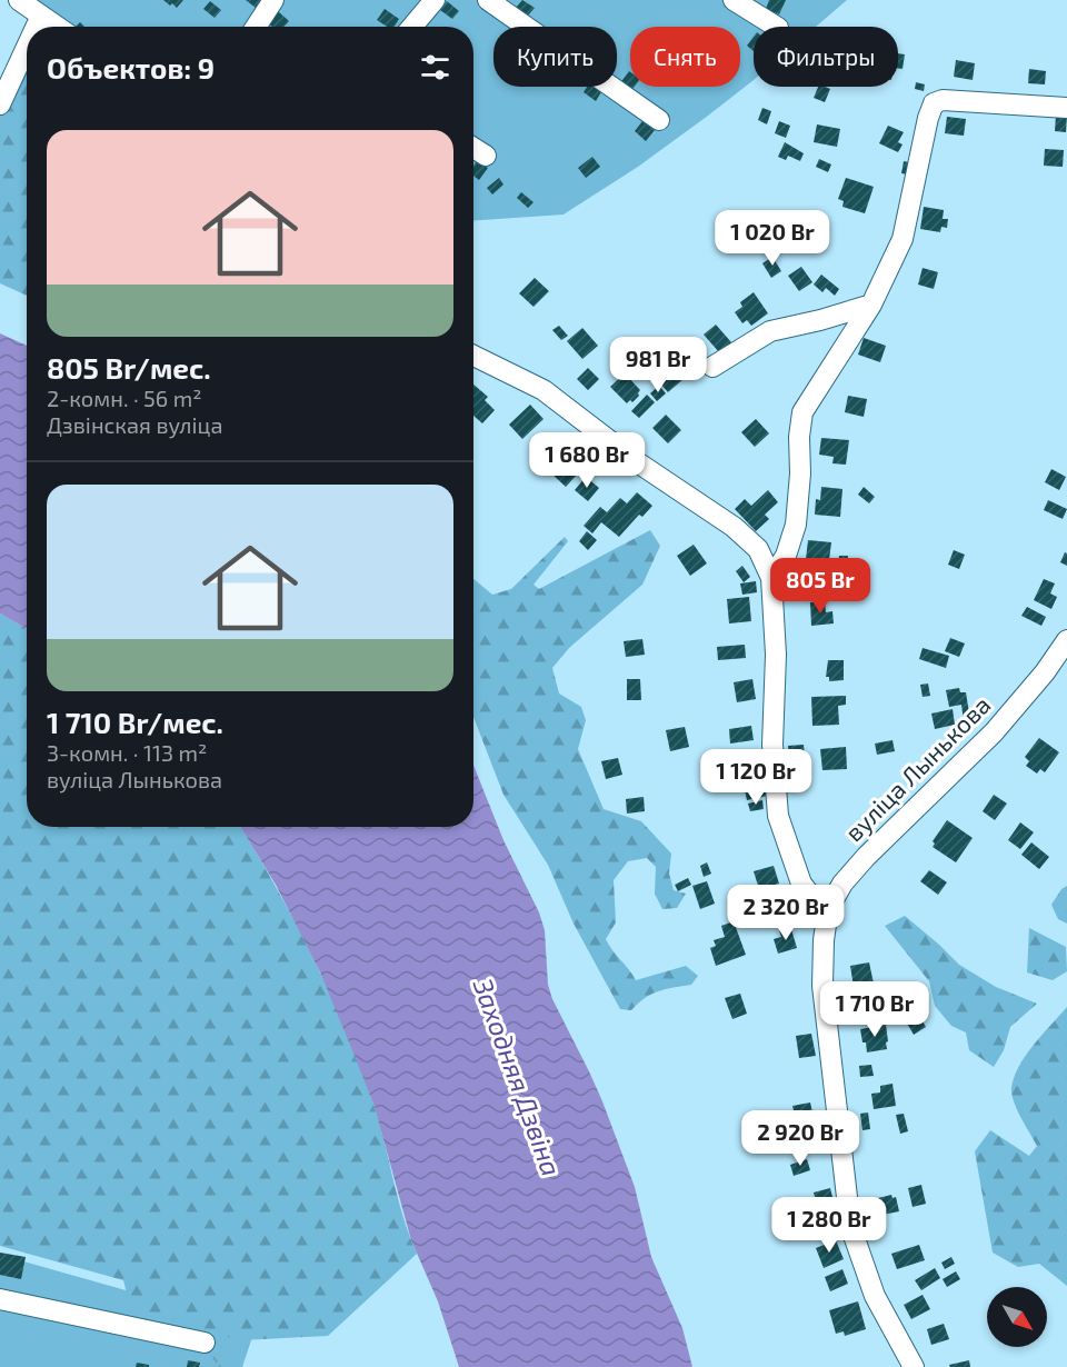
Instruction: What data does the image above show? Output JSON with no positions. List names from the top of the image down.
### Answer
{
  "streets": {
    "street": ["вуліца Лынькова"]
  },
  "water": ["Заходняя Дзвіна"],
  "north": "bottom right",
  "page": {
    "chip": ["Купить", "Снять", "Фильтры"],
    "heading": "Объектов: 9",
    "list": [
      {
        "name": "805 Br/мес.",
        "note": "2-комн. · 56 m² · Дзвінская вуліца"
      },
      {
        "name": "1 710 Br/мес.",
        "note": "3-комн. · 113 m² · вуліца Лынькова"
      }
    ],
    "price": [
      "1 020 Br",
      "981 Br",
      "1 680 Br",
      "805 Br",
      "1 120 Br",
      "2 320 Br",
      "1 710 Br",
      "2 920 Br",
      "1 280 Br"
    ]
  }
}
